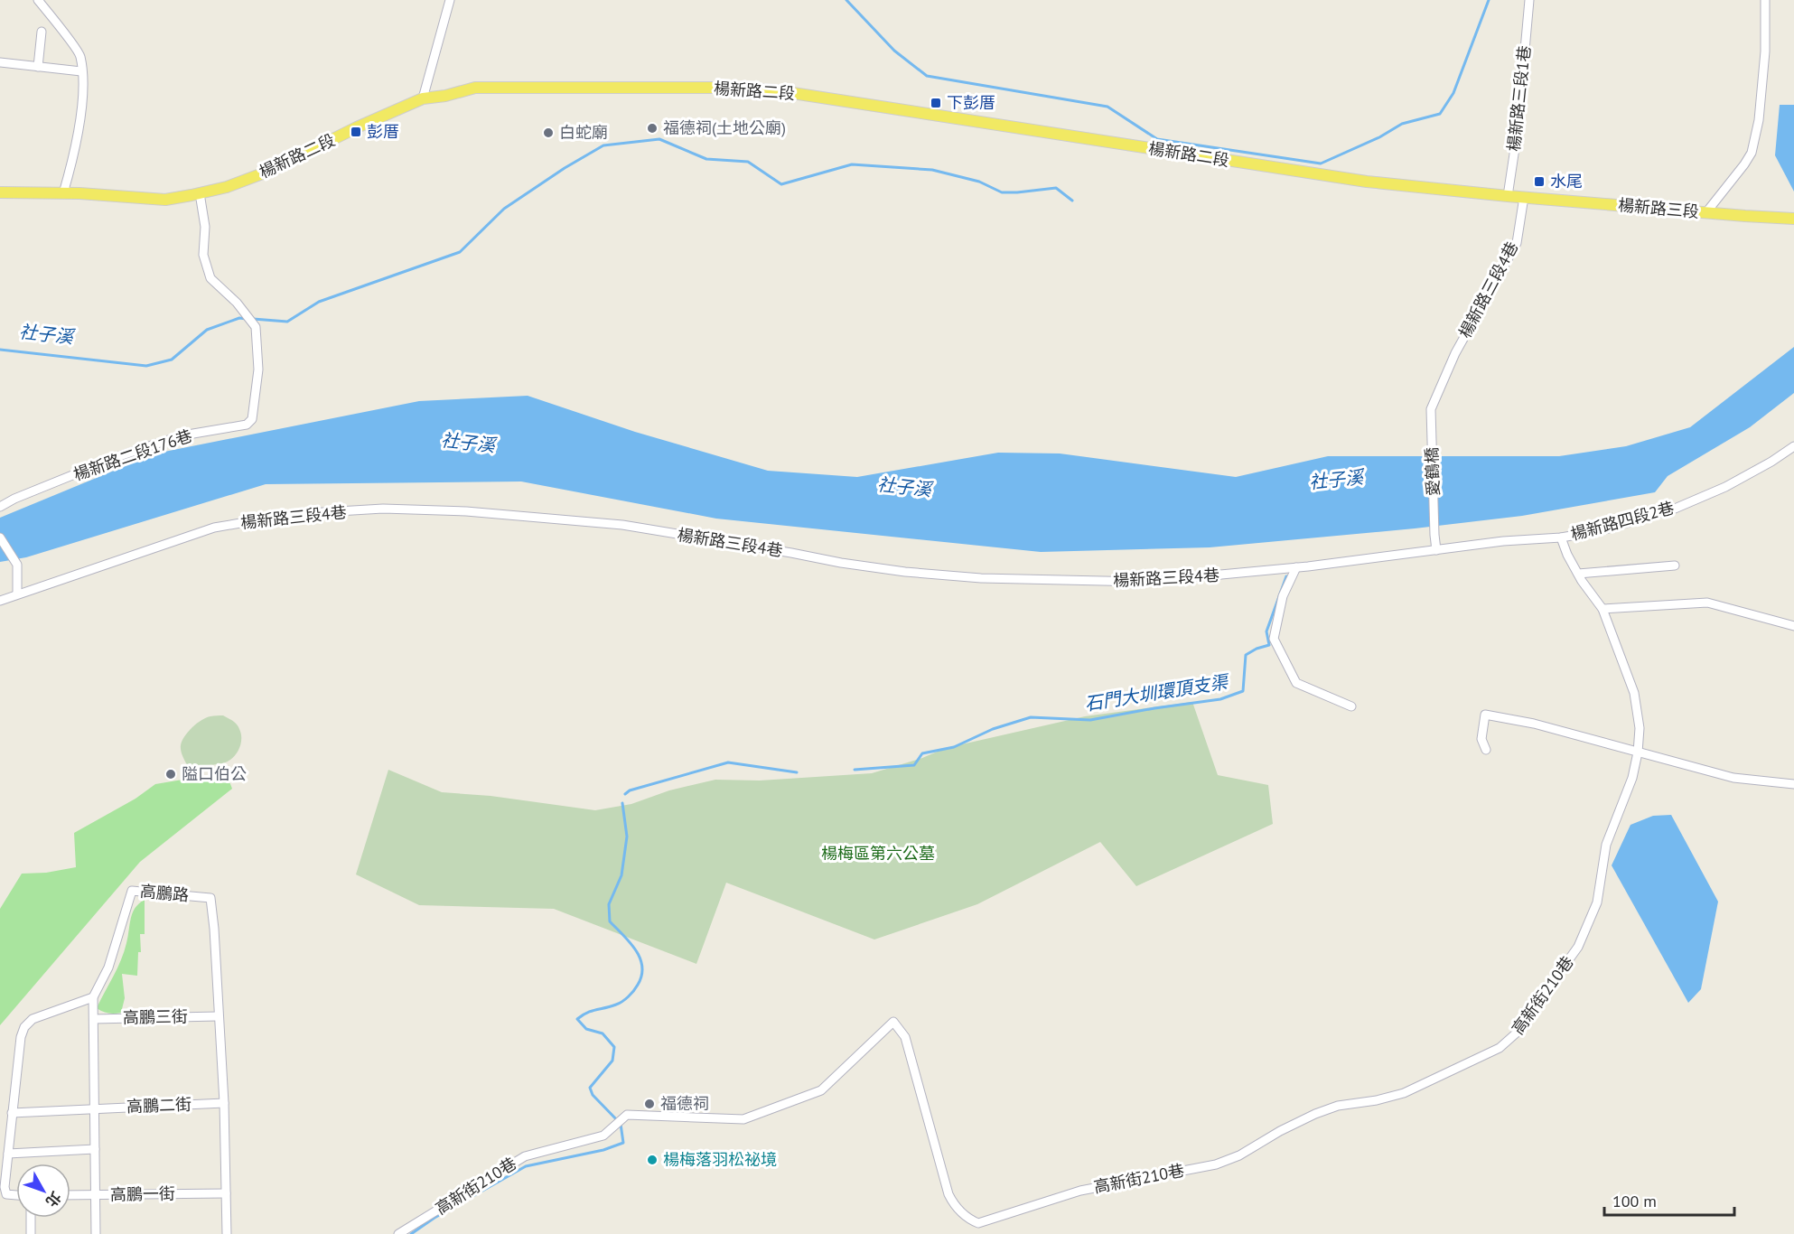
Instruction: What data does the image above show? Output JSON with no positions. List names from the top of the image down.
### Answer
{
  "streets": {
    "main road": ["楊新路二段", "楊新路三段"],
    "street": [
      "楊新路三段1巷",
      "楊新路三段4巷",
      "楊新路二段176巷",
      "愛鶴橋",
      "楊新路四段2巷",
      "高鵬路",
      "高新街210巷",
      "高鵬三街",
      "高鵬二街",
      "高鵬一街"
    ]
  },
  "crossings": [
    ["楊新路二段", "楊新路三段1巷"],
    ["楊新路二段", "楊新路三段"],
    ["楊新路二段", "楊新路三段4巷"],
    ["楊新路二段", "楊新路二段176巷"],
    ["楊新路三段", "楊新路三段4巷"],
    ["楊新路三段4巷", "愛鶴橋"],
    ["楊新路三段4巷", "楊新路四段2巷"],
    ["愛鶴橋", "楊新路四段2巷"],
    ["楊新路四段2巷", "高新街210巷"],
    ["高鵬路", "高鵬三街"],
    ["高鵬路", "高鵬二街"],
    ["高鵬路", "高鵬一街"]
  ],
  "water": ["社子溪", "石門大圳環頂支渠"],
  "parks": ["楊梅區第六公墓"],
  "places": {
    "transit": ["下彭厝", "彭厝", "水尾"],
    "other": [
      "福德祠(土地公廟)",
      "白蛇廟",
      "隘口伯公",
      "福德祠",
      "楊梅落羽松祕境"
    ]
  },
  "scale_bar": "100 m",
  "north": "bottom right"
}
